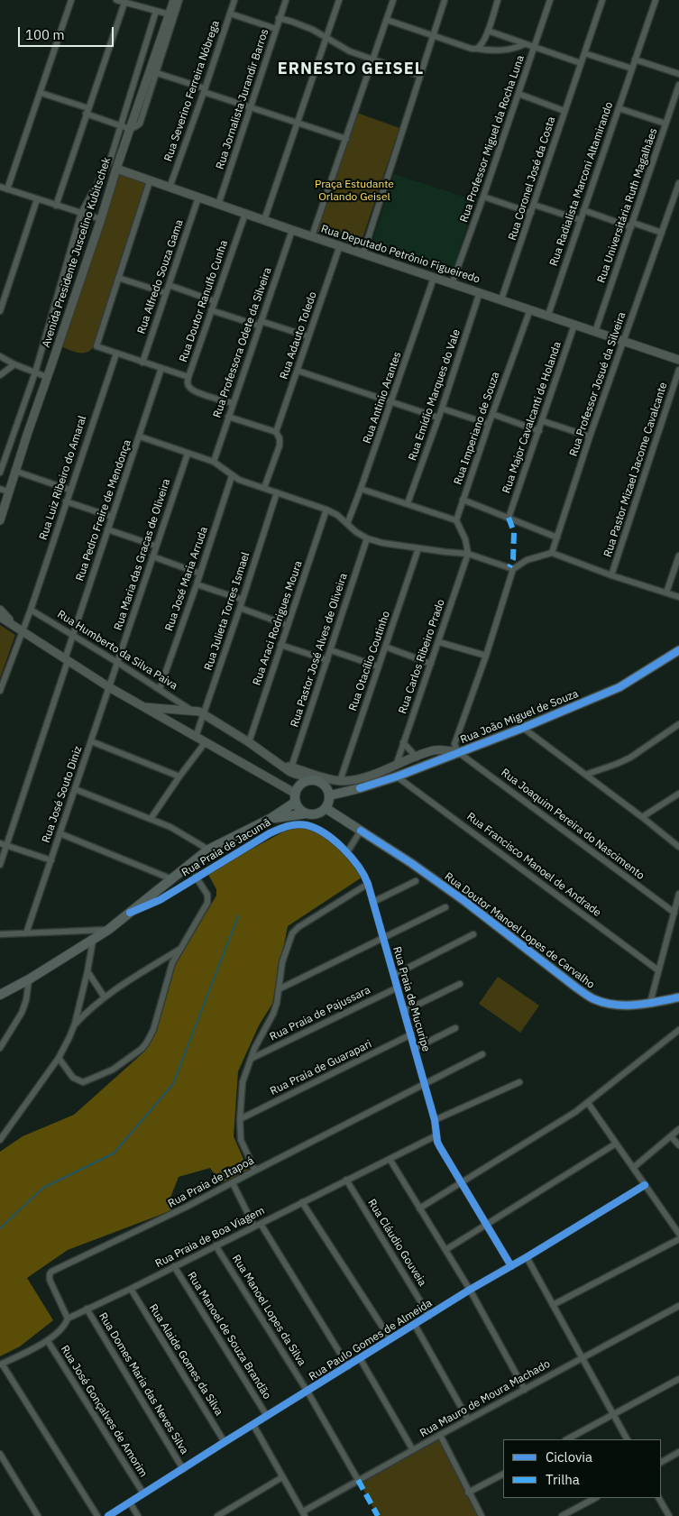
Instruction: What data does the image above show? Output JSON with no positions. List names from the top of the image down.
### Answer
{
  "streets": {
    "main road": [
      "Avenida Presidente Juscelino Kubitschek",
      "Rua Deputado Petrônio Figueiredo",
      "Rua João Miguel de Souza",
      "Rua Doutor Manoel Lopes de Carvalho"
    ],
    "street": [
      "Rua Severino Ferreira Nóbrega",
      "Rua Jornalista Jurandir Barros",
      "Rua Professor Miguel da Rocha Luna",
      "Rua Coronel José da Costa",
      "Rua Radialista Marconi Altamirando",
      "Rua Universitária Ruth Magalhães",
      "Rua Alfredo Souza Gama",
      "Rua Doutor Ranulfo Cunha",
      "Rua Adauto Toledo",
      "Rua Professora Odete da Silveira",
      "Rua Professor Josué da Silveira",
      "Rua Emídio Marques do Vale",
      "Rua Antinio Arantes",
      "Rua Major Cavalcanti de Holanda",
      "Rua Imperiano de Souza",
      "Rua Pastor Mizael Jacome Cavalcante",
      "Rua Luiz Ribeiro do Amaral",
      "Rua Pedro Freire de Mendonça",
      "Rua Maria das Gracas de Oliveira",
      "Rua José Maria Arruda",
      "Rua Julieta Torres Ismael",
      "Rua Araci Rodrigues Moura",
      "Rua Humberto da Silva Paiva",
      "Rua Pastor José Alves de Oliveira",
      "Rua Carlos Ribeiro Prado",
      "Rua Otacílio Coutinho",
      "Rua José Souto Diniz",
      "Rua Joaquim Pereira do Nascimento",
      "Rua Praia de Jacumã",
      "Rua Francisco Manoel de Andrade",
      "Rua Praia de Mucuripe",
      "Rua Praia de Pajussara",
      "Rua Praia de Guarapari",
      "Rua Praia de Itapoá",
      "Rua Praia de Boa Viagem",
      "Rua Cláudio Gouveia",
      "Rua Manoel Lopes da Silva",
      "Rua Manoel de Souza Brandão",
      "Rua Paulo Gomes de Almeida",
      "Rua Alaide Gomes da Silva",
      "Rua Domes Maria das Neves Silva",
      "Rua Mauro de Moura Machado",
      "Rua José Gonçalves de Amorim"
    ]
  },
  "crossings": [
    ["Rua Severino Ferreira Nóbrega", "Rua Deputado Petrônio Figueiredo"],
    ["Rua Jornalista Jurandir Barros", "Rua Deputado Petrônio Figueiredo"],
    ["Rua Professor Miguel da Rocha Luna", "Rua Deputado Petrônio Figueiredo"],
    ["Rua Coronel José da Costa", "Rua Deputado Petrônio Figueiredo"],
    ["Rua Radialista Marconi Altamirando", "Rua Deputado Petrônio Figueiredo"],
    ["Rua Universitária Ruth Magalhães", "Rua Deputado Petrônio Figueiredo"],
    ["Avenida Presidente Juscelino Kubitschek", "Rua Deputado Petrônio Figueiredo"],
    ["Rua Deputado Petrônio Figueiredo", "Rua Alfredo Souza Gama"],
    ["Rua Deputado Petrônio Figueiredo", "Rua Doutor Ranulfo Cunha"],
    ["Rua Deputado Petrônio Figueiredo", "Rua Adauto Toledo"],
    ["Rua Deputado Petrônio Figueiredo", "Rua Professora Odete da Silveira"],
    ["Rua Deputado Petrônio Figueiredo", "Rua Professor Josué da Silveira"],
    ["Rua Deputado Petrônio Figueiredo", "Rua Emídio Marques do Vale"],
    ["Rua Deputado Petrônio Figueiredo", "Rua Antinio Arantes"],
    ["Rua Deputado Petrônio Figueiredo", "Rua Major Cavalcanti de Holanda"],
    ["Rua Deputado Petrônio Figueiredo", "Rua Imperiano de Souza"],
    ["Rua Doutor Ranulfo Cunha", "Rua Professora Odete da Silveira"],
    ["Rua Luiz Ribeiro do Amaral", "Rua Humberto da Silva Paiva"],
    ["Rua Pedro Freire de Mendonça", "Rua Humberto da Silva Paiva"],
    ["Rua Maria das Gracas de Oliveira", "Rua Humberto da Silva Paiva"],
    ["Rua Maria das Gracas de Oliveira", "Rua José Souto Diniz"],
    ["Rua José Maria Arruda", "Rua Humberto da Silva Paiva"],
    ["Rua Humberto da Silva Paiva", "Rua José Souto Diniz"],
    ["Rua João Miguel de Souza", "Rua Joaquim Pereira do Nascimento"],
    ["Rua João Miguel de Souza", "Rua Francisco Manoel de Andrade"],
    ["Rua João Miguel de Souza", "Rua Doutor Manoel Lopes de Carvalho"],
    ["Rua Praia de Jacumã", "Rua Praia de Mucuripe"],
    ["Rua Praia de Mucuripe", "Rua Praia de Pajussara"],
    ["Rua Praia de Mucuripe", "Rua Praia de Guarapari"],
    ["Rua Praia de Mucuripe", "Rua Praia de Itapoá"],
    ["Rua Praia de Mucuripe", "Rua Praia de Boa Viagem"],
    ["Rua Praia de Mucuripe", "Rua Paulo Gomes de Almeida"],
    ["Rua Praia de Itapoá", "Rua Praia de Boa Viagem"],
    ["Rua Praia de Boa Viagem", "Rua Cláudio Gouveia"],
    ["Rua Praia de Boa Viagem", "Rua Manoel Lopes da Silva"],
    ["Rua Praia de Boa Viagem", "Rua Manoel de Souza Brandão"],
    ["Rua Praia de Boa Viagem", "Rua Alaide Gomes da Silva"],
    ["Rua Praia de Boa Viagem", "Rua Domes Maria das Neves Silva"],
    ["Rua Praia de Boa Viagem", "Rua José Gonçalves de Amorim"],
    ["Rua Cláudio Gouveia", "Rua Paulo Gomes de Almeida"],
    ["Rua Manoel Lopes da Silva", "Rua Paulo Gomes de Almeida"],
    ["Rua Manoel Lopes da Silva", "Rua Mauro de Moura Machado"],
    ["Rua Manoel de Souza Brandão", "Rua Paulo Gomes de Almeida"],
    ["Rua Paulo Gomes de Almeida", "Rua Alaide Gomes da Silva"],
    ["Rua Paulo Gomes de Almeida", "Rua Domes Maria das Neves Silva"],
    ["Rua Paulo Gomes de Almeida", "Rua José Gonçalves de Amorim"]
  ],
  "districts": ["ERNESTO GEISEL"],
  "parks": ["Praça Estudante Orlando Geisel"],
  "legend": ["Ciclovia", "Trilha"],
  "scale_bar": "100 m"
}
